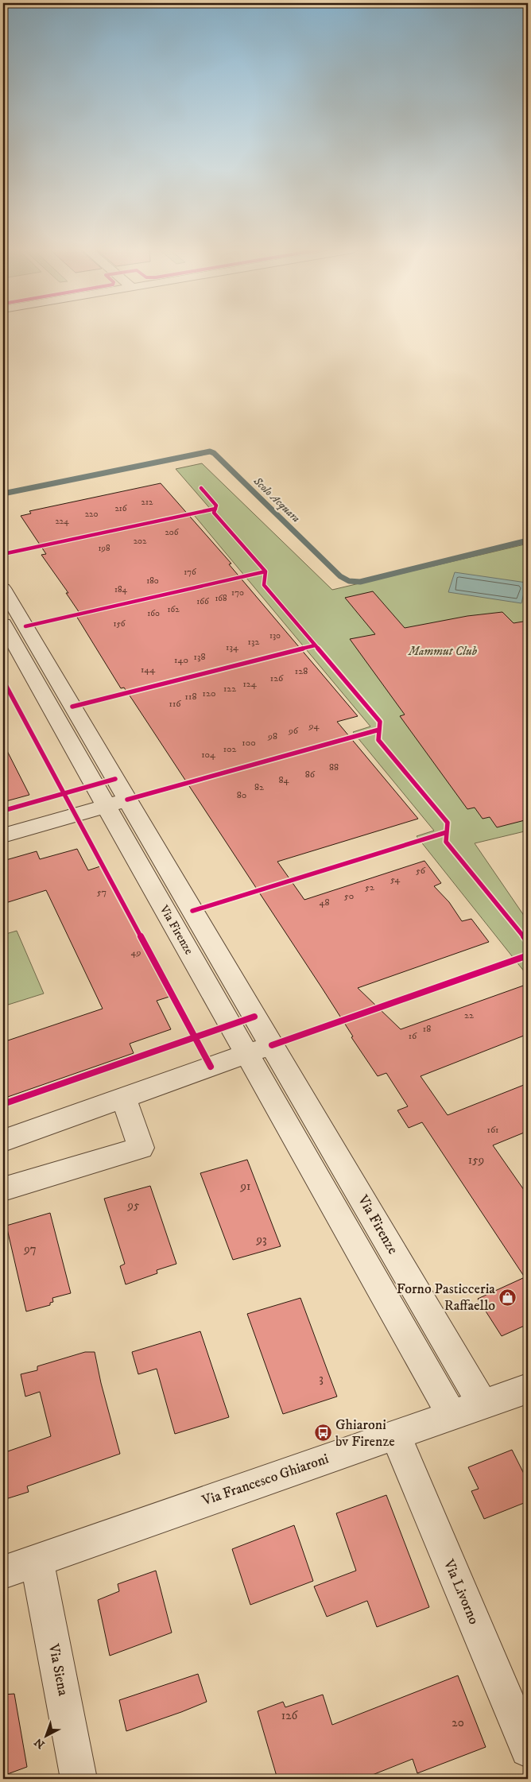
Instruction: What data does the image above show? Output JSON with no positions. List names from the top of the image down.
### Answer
{
  "streets": {
    "street": [
      "Via Firenze",
      "Via Francesco Ghiaroni",
      "Via Livorno",
      "Via Siena"
    ]
  },
  "crossings": [
    ["Via Firenze", "Via Francesco Ghiaroni"],
    ["Via Francesco Ghiaroni", "Via Livorno"],
    ["Via Francesco Ghiaroni", "Via Siena"]
  ],
  "water": ["Scolo Acquara"],
  "parks": ["Mammut Club"],
  "places": {
    "shop": ["Forno Pasticceria Raffaello"],
    "bus stop": ["Ghiaroni bv Firenze"]
  },
  "house_numbers": [
    "212",
    "216",
    "220",
    "224",
    "206",
    "202",
    "198",
    "176",
    "180",
    "184",
    "170",
    "168",
    "166",
    "162",
    "160",
    "156",
    "130",
    "132",
    "134",
    "138",
    "140",
    "144",
    "128",
    "126",
    "124",
    "122",
    "120",
    "118",
    "116",
    "94",
    "96",
    "98",
    "100",
    "102",
    "104",
    "88",
    "86",
    "84",
    "82",
    "80",
    "56",
    "54",
    "52",
    "57",
    "50",
    "48",
    "49",
    "22",
    "18",
    "16",
    "161",
    "159",
    "91",
    "95",
    "93",
    "97",
    "3",
    "126",
    "20"
  ],
  "north": "bottom left"
}
